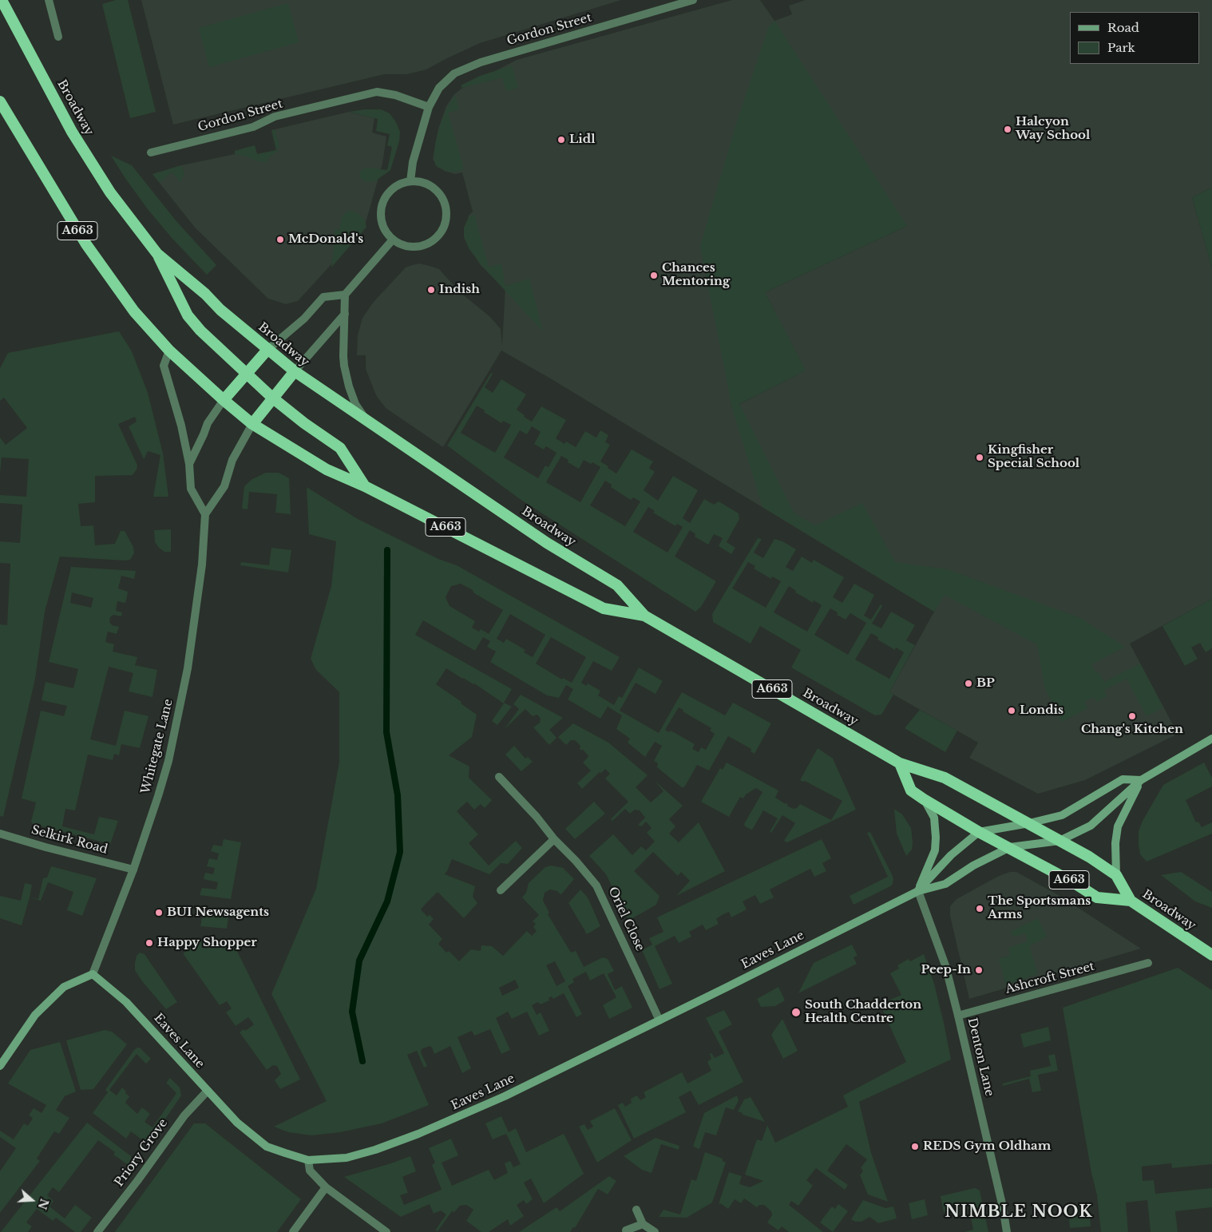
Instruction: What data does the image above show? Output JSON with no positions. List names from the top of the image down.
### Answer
{
  "streets": {
    "highway": ["Broadway", "A663"],
    "main road": ["Eaves Lane"],
    "street": [
      "Gordon Street",
      "Whitegate Lane",
      "Selkirk Road",
      "Oriel Close",
      "Ashcroft Street",
      "Denton Lane",
      "Priory Grove"
    ]
  },
  "crossings": [
    ["Broadway", "Eaves Lane"],
    ["Whitegate Lane", "Selkirk Road"],
    ["Whitegate Lane", "Eaves Lane"],
    ["Oriel Close", "Eaves Lane"],
    ["Eaves Lane", "Denton Lane"],
    ["Eaves Lane", "Priory Grove"],
    ["Ashcroft Street", "Denton Lane"]
  ],
  "districts": ["NIMBLE NOOK"],
  "places": [
    "Halcyon Way School",
    "Lidl",
    "McDonald's",
    "Chances Mentoring",
    "Indish",
    "Kingfisher Special School",
    "BP",
    "Londis",
    "Chang's Kitchen",
    "The Sportsmans Arms",
    "BUI Newsagents",
    "Happy Shopper",
    "Peep-In",
    "South Chadderton Health Centre",
    "REDS Gym Oldham"
  ],
  "legend": ["Road", "Park"],
  "north": "right"
}
